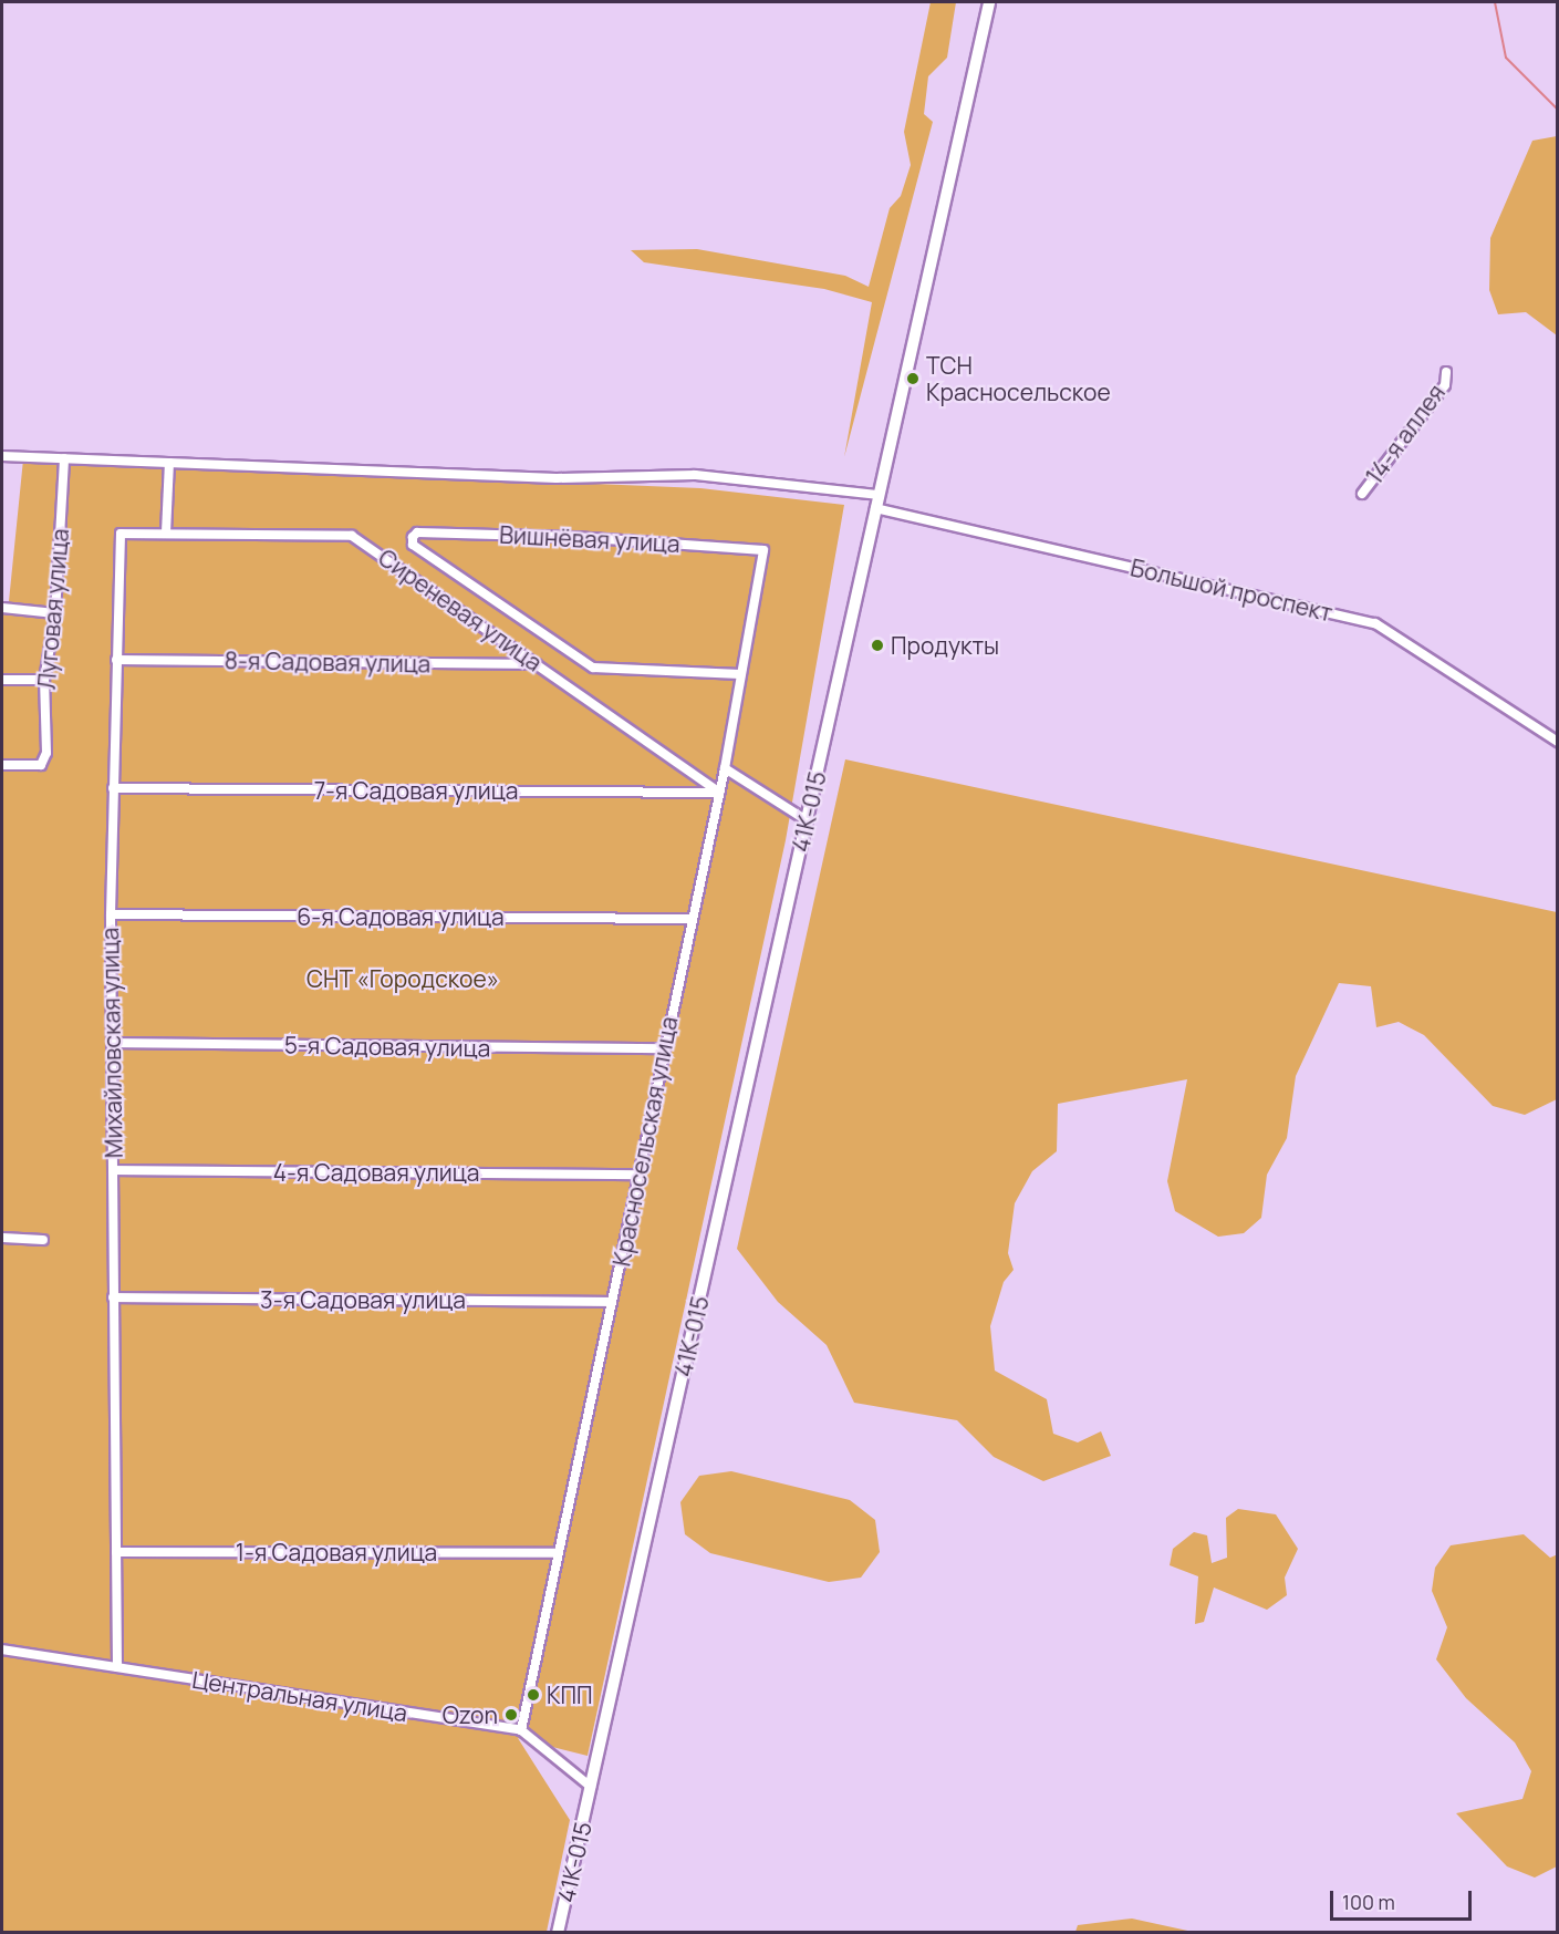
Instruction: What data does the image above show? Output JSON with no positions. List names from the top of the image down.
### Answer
{
  "streets": {
    "main road": ["41К-015"],
    "street": [
      "14-я аллея",
      "Вишнёвая улица",
      "Большой проспект",
      "Луговая улица",
      "Сиреневая улица",
      "8-я Садовая улица",
      "7-я Садовая улица",
      "6-я Садовая улица",
      "Михайловская улица",
      "5-я Садовая улица",
      "Красносельская улица",
      "4-я Садовая улица",
      "3-я Садовая улица",
      "1-я Садовая улица",
      "Центральная улица"
    ]
  },
  "crossings": [
    ["Вишнёвая улица", "Красносельская улица"],
    ["Большой проспект", "41К-015"],
    ["Сиреневая улица", "8-я Садовая улица"],
    ["Сиреневая улица", "7-я Садовая улица"],
    ["Сиреневая улица", "Михайловская улица"],
    ["Сиреневая улица", "Красносельская улица"],
    ["8-я Садовая улица", "Михайловская улица"],
    ["7-я Садовая улица", "Михайловская улица"],
    ["7-я Садовая улица", "Красносельская улица"],
    ["6-я Садовая улица", "Михайловская улица"],
    ["6-я Садовая улица", "Красносельская улица"],
    ["Михайловская улица", "5-я Садовая улица"],
    ["Михайловская улица", "4-я Садовая улица"],
    ["Михайловская улица", "3-я Садовая улица"],
    ["Михайловская улица", "1-я Садовая улица"],
    ["Михайловская улица", "Центральная улица"],
    ["5-я Садовая улица", "Красносельская улица"],
    ["Красносельская улица", "4-я Садовая улица"],
    ["Красносельская улица", "3-я Садовая улица"],
    ["Красносельская улица", "1-я Садовая улица"],
    ["Красносельская улица", "Центральная улица"]
  ],
  "parks": ["СНТ «Городское»"],
  "places": [
    "ТСН Красносельское",
    "Продукты",
    "КПП",
    "Ozon"
  ],
  "scale_bar": "100 m"
}
